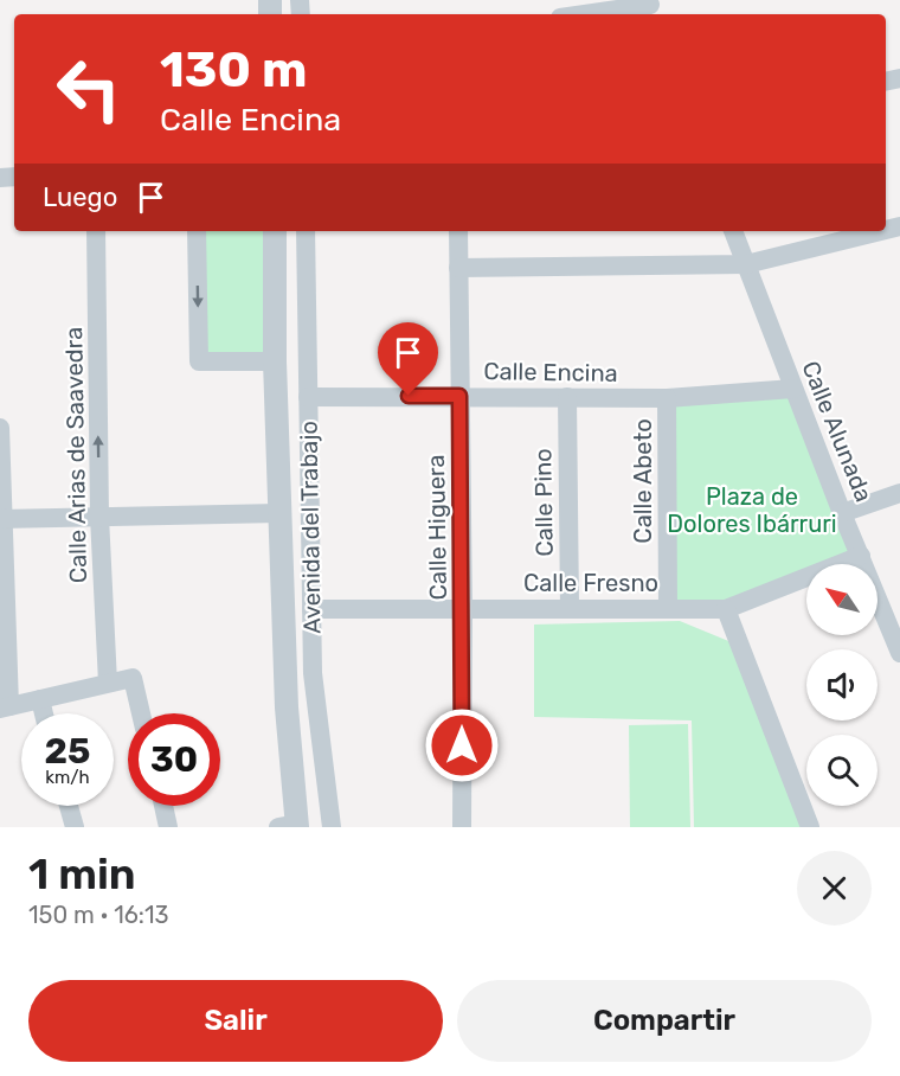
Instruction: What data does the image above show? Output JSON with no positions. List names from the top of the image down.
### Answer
{
  "streets": {
    "street": [
      "Calle Encina",
      "Calle Alunada",
      "Calle Arias de Saavedra",
      "Calle Abeto",
      "Calle Pino",
      "Avenida del Trabajo",
      "Calle Higuera",
      "Calle Fresno"
    ]
  },
  "crossings": [
    ["Calle Encina", "Calle Alunada"],
    ["Calle Encina", "Calle Abeto"],
    ["Calle Encina", "Calle Pino"],
    ["Calle Encina", "Avenida del Trabajo"],
    ["Calle Encina", "Calle Higuera"],
    ["Calle Alunada", "Calle Fresno"],
    ["Calle Abeto", "Calle Fresno"],
    ["Calle Pino", "Calle Fresno"],
    ["Avenida del Trabajo", "Calle Fresno"],
    ["Calle Higuera", "Calle Fresno"]
  ],
  "parks": ["Plaza de Dolores Ibárruri"],
  "north": "top left",
  "page": {
    "turn": ["130 m", "Calle Encina"],
    "then": "Luego",
    "speed": "25 km/h",
    "limit": "30",
    "heading": ["1 min", "150 m · 16:13"],
    "buttons": ["Salir", "Compartir"]
  }
}
